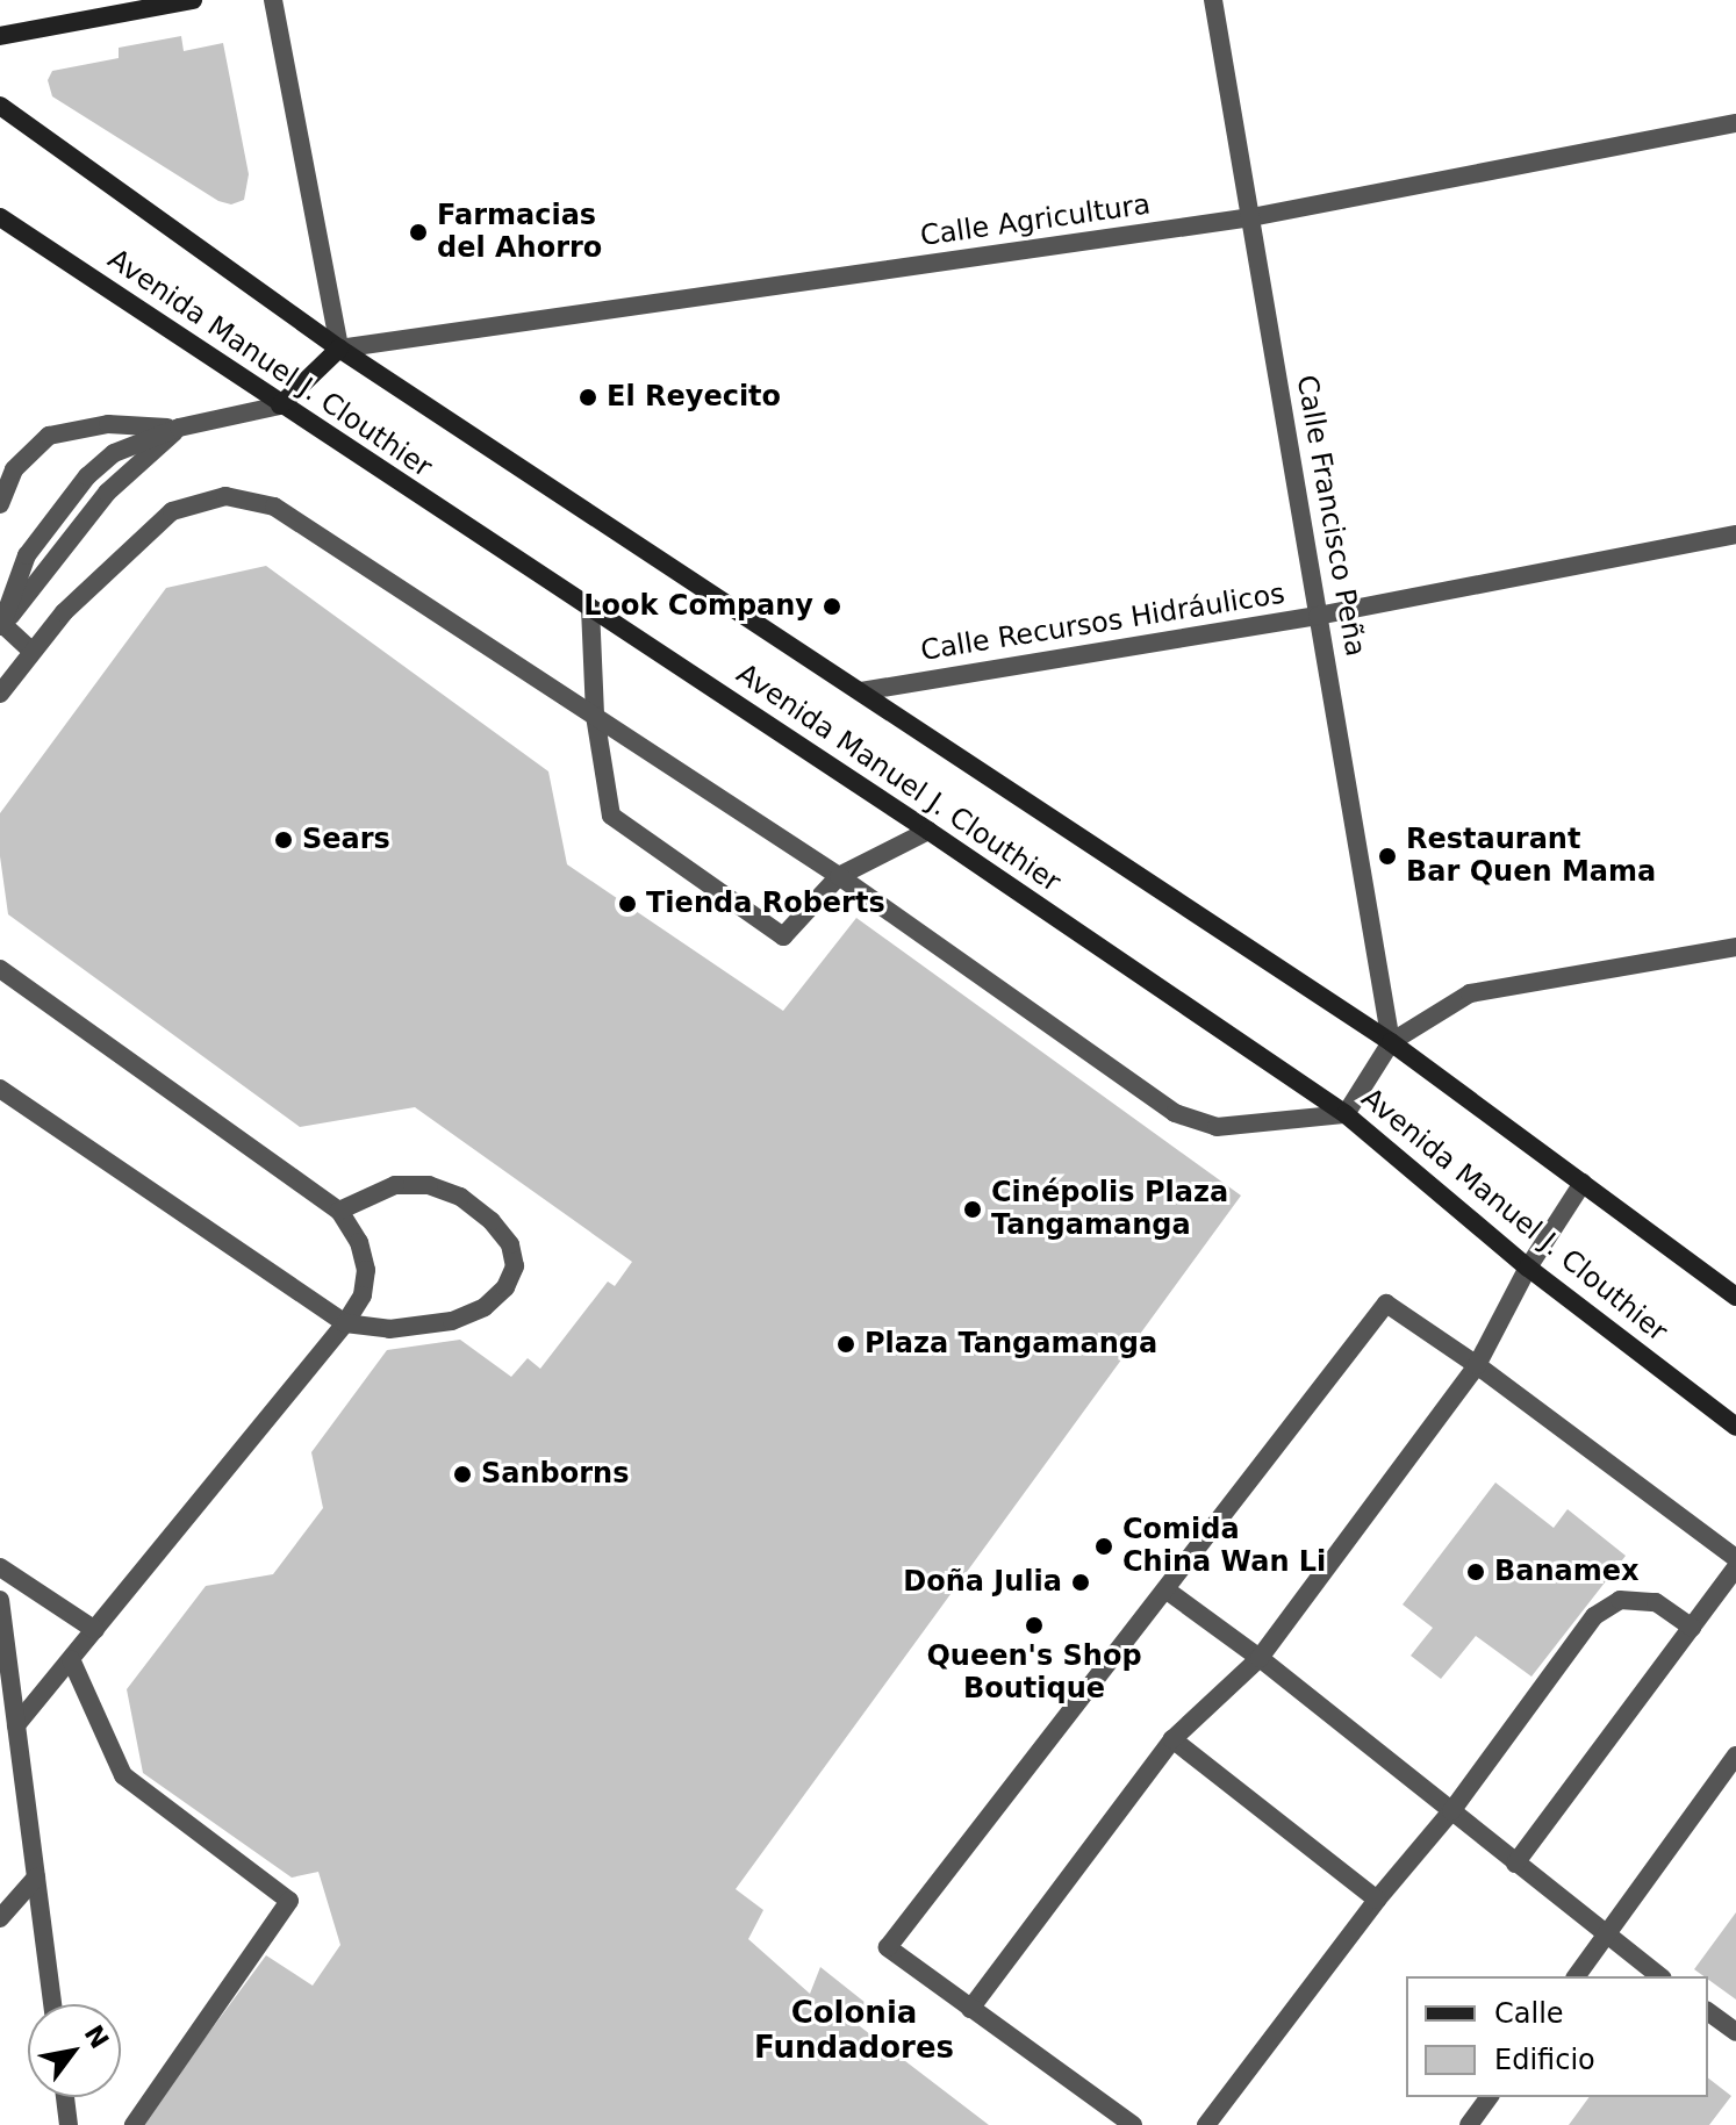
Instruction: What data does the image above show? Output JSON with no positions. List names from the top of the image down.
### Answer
{
  "streets": {
    "main road": ["Avenida Manuel J. Clouthier"],
    "street": ["Calle Agricultura", "Calle Francisco Peña", "Calle Recursos Hidráulicos"]
  },
  "crossings": [
    ["Calle Agricultura", "Avenida Manuel J. Clouthier"],
    ["Calle Agricultura", "Calle Francisco Peña"],
    ["Avenida Manuel J. Clouthier", "Calle Francisco Peña"],
    ["Avenida Manuel J. Clouthier", "Calle Recursos Hidráulicos"],
    ["Calle Francisco Peña", "Calle Recursos Hidráulicos"]
  ],
  "districts": ["Colonia Fundadores"],
  "places": [
    "Farmacias del Ahorro",
    "El Reyecito",
    "Look Company",
    "Sears",
    "Restaurant Bar Quen Mama",
    "Tienda Roberts",
    "Cinépolis Plaza Tangamanga",
    "Plaza Tangamanga",
    "Sanborns",
    "Comida China Wan Li",
    "Banamex",
    "Doña Julia",
    "Queen's Shop Boutique"
  ],
  "legend": ["Calle", "Edificio"],
  "north": "top right"
}
